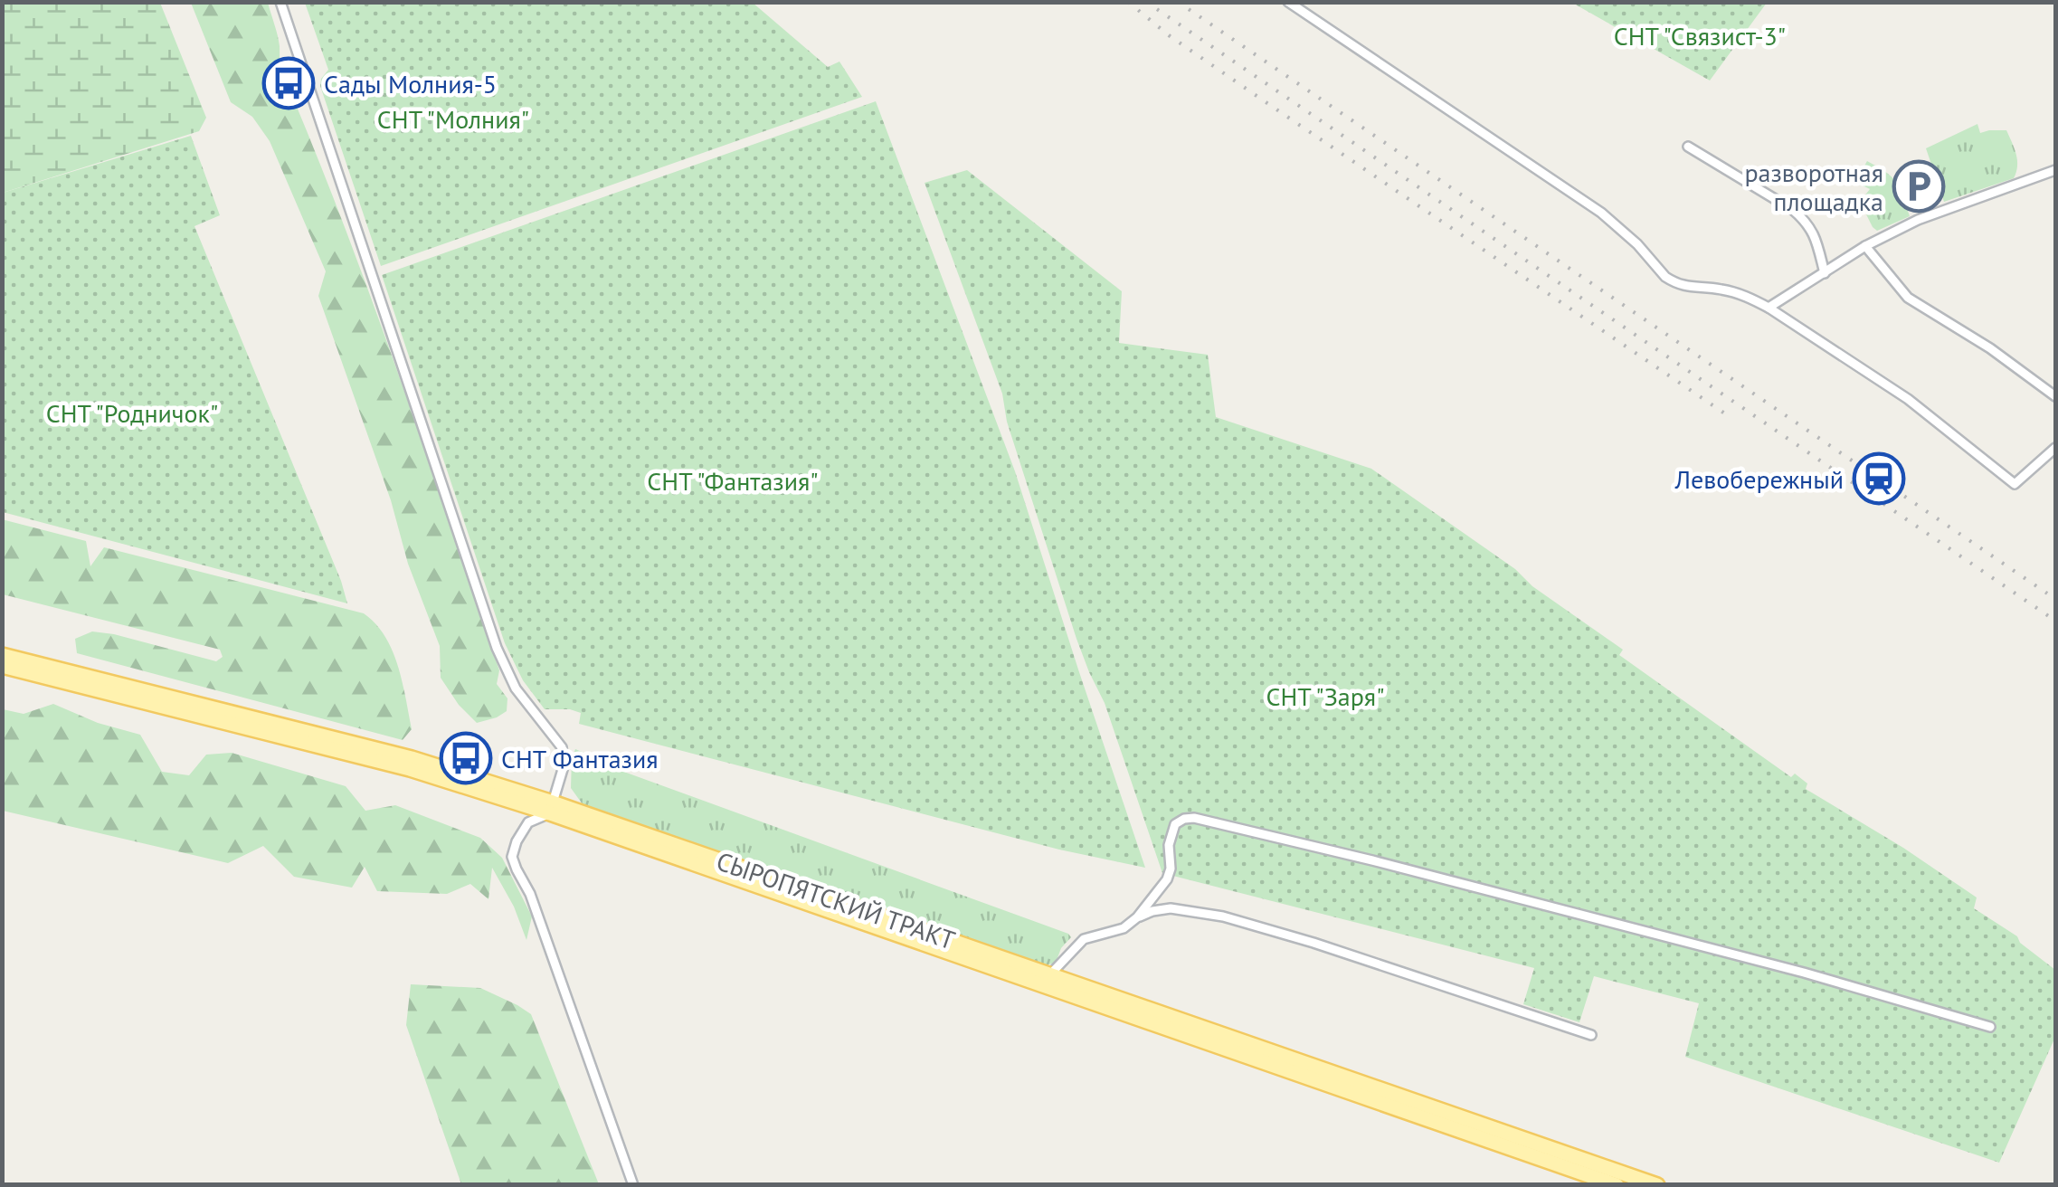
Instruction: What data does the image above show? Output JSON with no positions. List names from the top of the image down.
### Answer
{
  "streets": {
    "main road": ["СЫРОПЯТСКИЙ ТРАКТ"]
  },
  "parks": [
    "СНТ \"Связист-3\"",
    "СНТ \"Молния\"",
    "СНТ \"Родничок\"",
    "СНТ \"Фантазия\"",
    "СНТ \"Заря\""
  ],
  "places": {
    "bus stop": ["Сады Молния-5", "СНТ Фантазия"],
    "parking": ["разворотная площадка"],
    "station": ["Левобережный"]
  }
}
